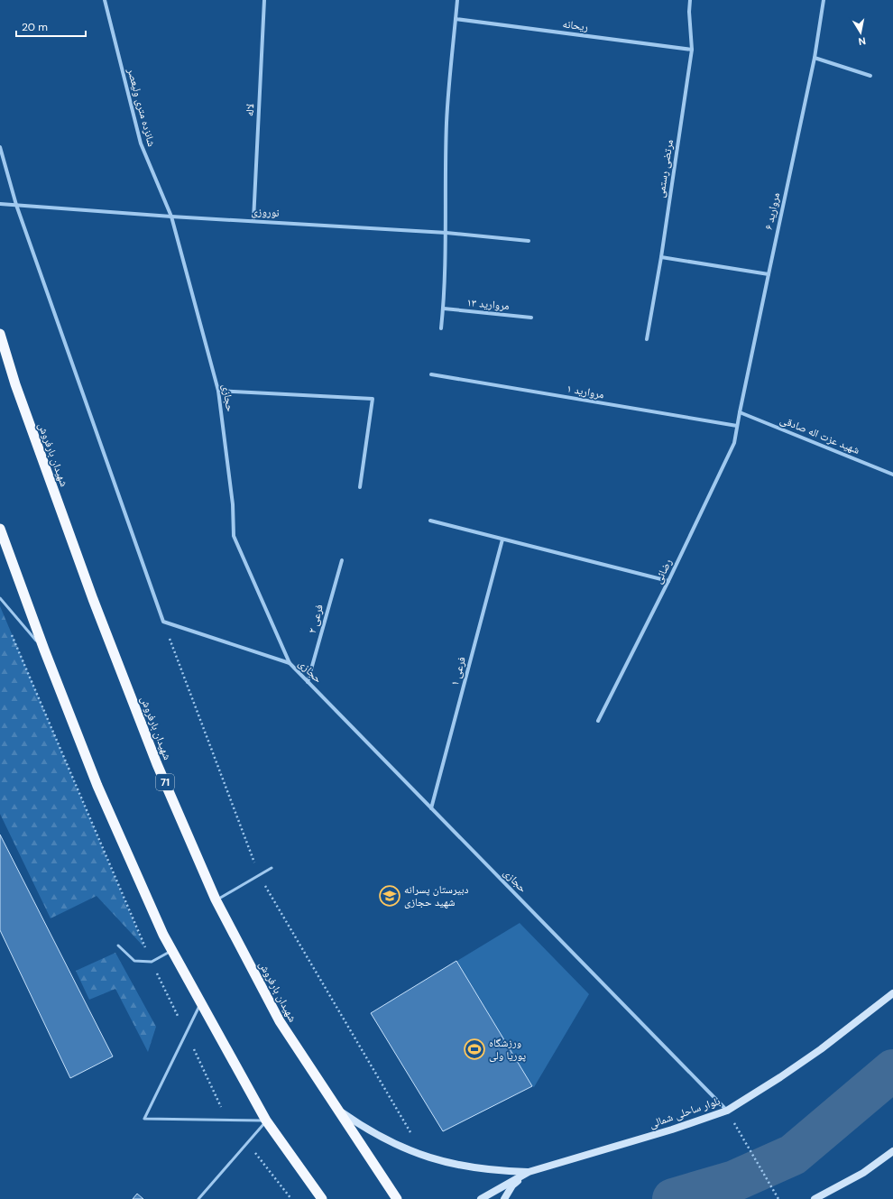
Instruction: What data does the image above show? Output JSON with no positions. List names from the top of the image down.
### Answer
{
  "streets": {
    "highway": ["شهیدان بارفروش", "71"],
    "main road": ["بلوار ساحلی شمالی"],
    "street": [
      "ریحانه",
      "شانزده متری ولیعصر",
      "لاله",
      "مرتضی رستمی",
      "مروارید ۶",
      "نوروزی",
      "مروارید ۱۳",
      "مروارید ۱",
      "حجازی",
      "شهید عزت اله صادقی",
      "رضائی",
      "فرعی ۲",
      "فرعی ۱"
    ]
  },
  "crossings": [
    ["ریحانه", "مرتضی رستمی"],
    ["شانزده متری ولیعصر", "نوروزی"],
    ["شانزده متری ولیعصر", "حجازی"],
    ["لاله", "نوروزی"],
    ["مروارید ۶", "مروارید ۱"],
    ["مروارید ۶", "شهید عزت اله صادقی"],
    ["مروارید ۶", "رضائی"],
    ["نوروزی", "حجازی"],
    ["مروارید ۱", "رضائی"],
    ["حجازی", "فرعی ۲"],
    ["حجازی", "فرعی ۱"],
    ["حجازی", "بلوار ساحلی شمالی"]
  ],
  "places": {
    "school or university": ["دبیرستان پسرانه شهید حجازی"],
    "sports": ["ورزشگاه پوریا ولی"]
  },
  "scale_bar": "20 m",
  "north": "bottom"
}
